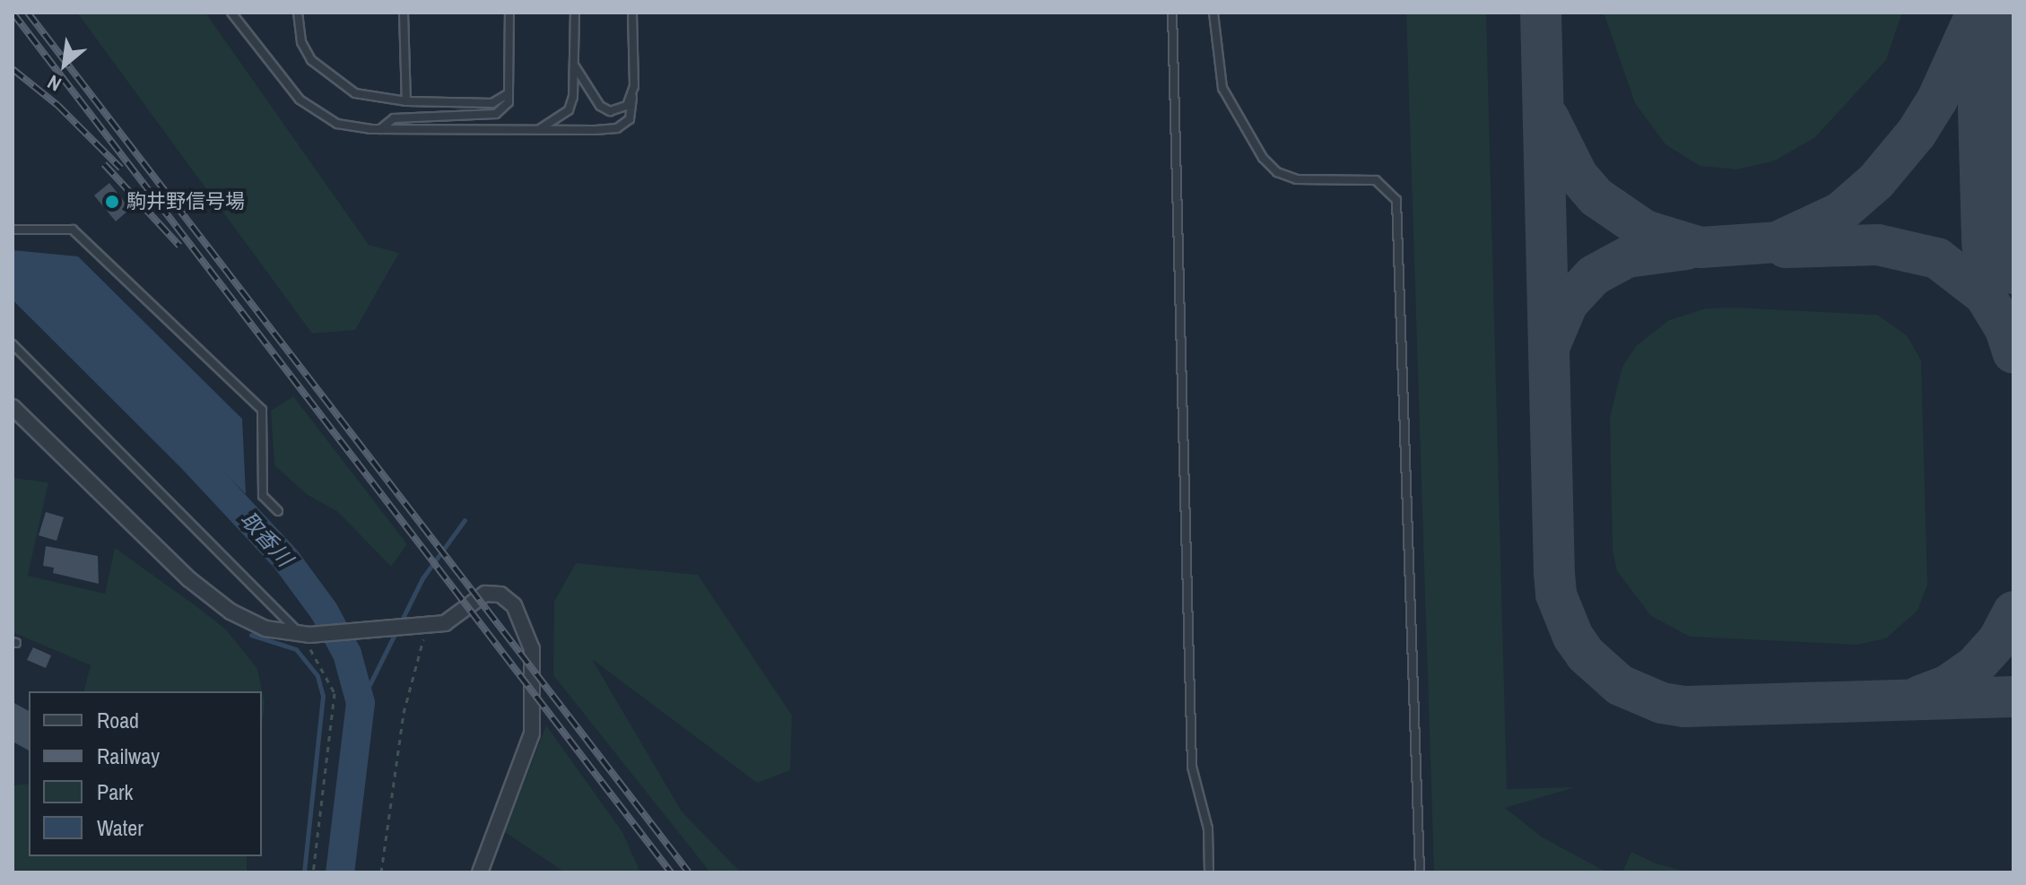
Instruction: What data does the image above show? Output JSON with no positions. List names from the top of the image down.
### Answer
{
  "water": ["取香川"],
  "places": ["駒井野信号場"],
  "legend": [
    "Road",
    "Railway",
    "Park",
    "Water"
  ],
  "north": "bottom left"
}
